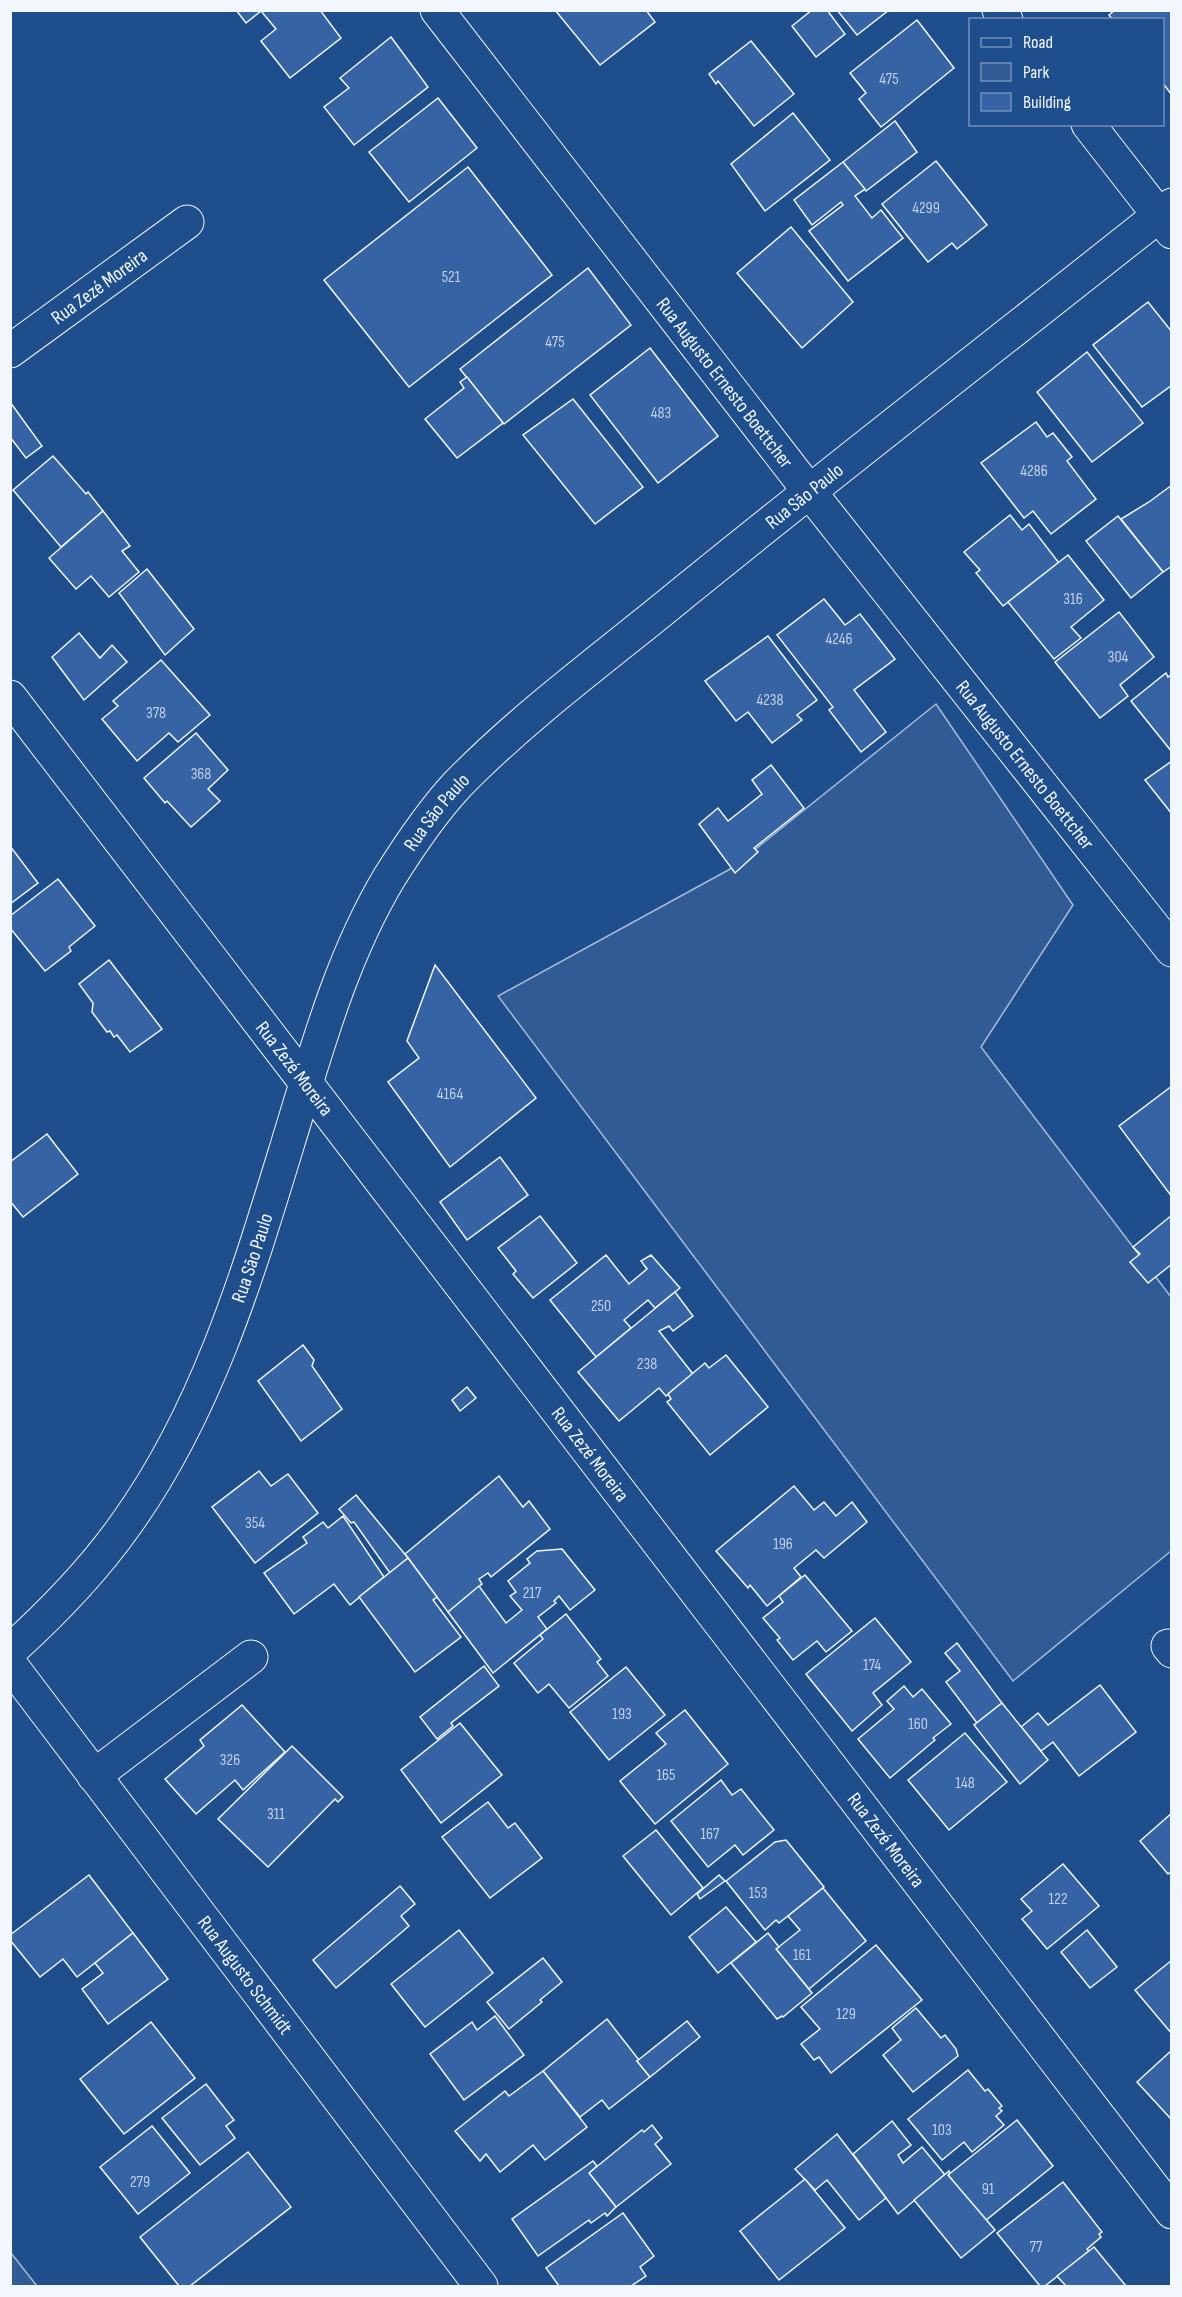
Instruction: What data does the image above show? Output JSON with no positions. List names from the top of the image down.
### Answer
{
  "streets": {
    "street": [
      "Rua Zezé Moreira",
      "Rua Augusto Ernesto Boettcher",
      "Rua São Paulo",
      "Rua Augusto Schmidt"
    ]
  },
  "crossings": [
    ["Rua Zezé Moreira", "Rua São Paulo"],
    ["Rua Augusto Ernesto Boettcher", "Rua São Paulo"]
  ],
  "house_numbers": [
    "475",
    "4299",
    "521",
    "475",
    "483",
    "4286",
    "316",
    "4246",
    "304",
    "4238",
    "378",
    "368",
    "4164",
    "250",
    "238",
    "354",
    "196",
    "217",
    "174",
    "193",
    "160",
    "326",
    "165",
    "148",
    "311",
    "167",
    "153",
    "122",
    "161",
    "129",
    "103",
    "279",
    "91",
    "77"
  ],
  "legend": ["Road", "Park", "Building"]
}
